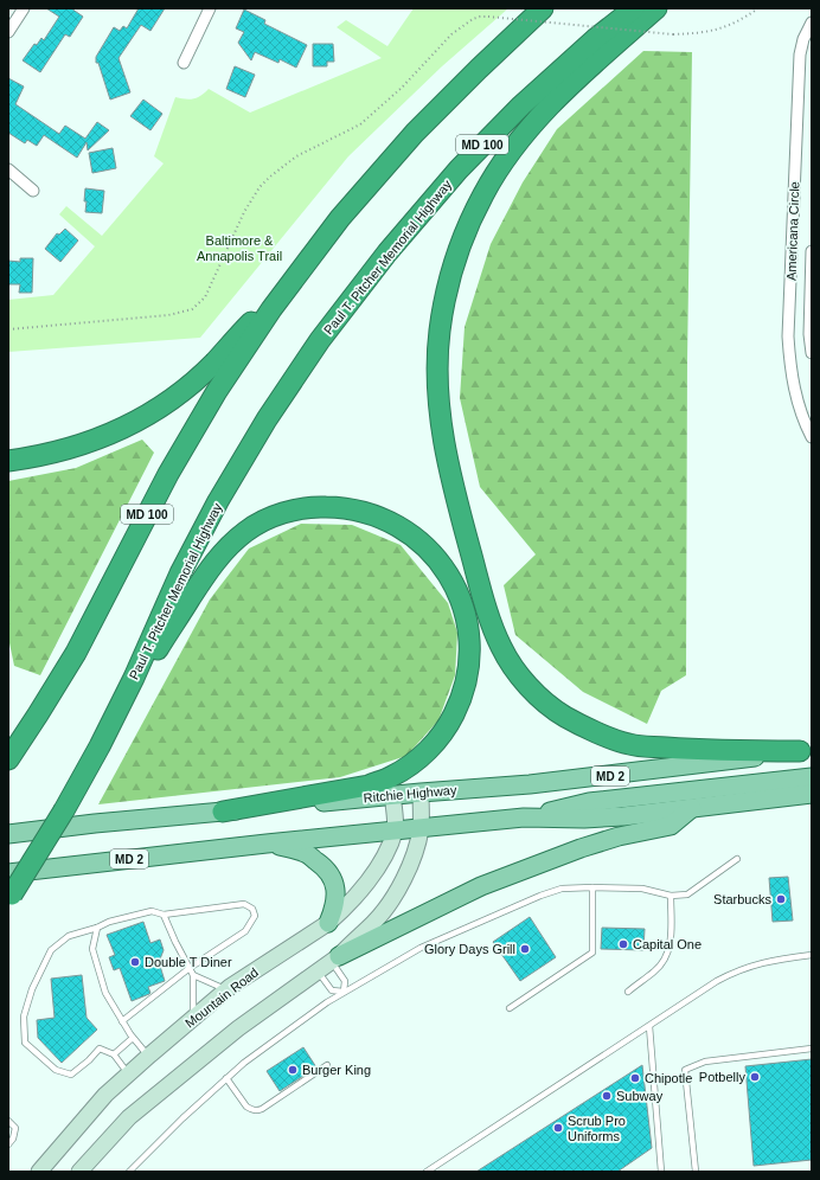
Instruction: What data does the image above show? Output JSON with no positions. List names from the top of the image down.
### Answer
{
  "streets": {
    "highway": ["MD 100", "Paul T. Pitcher Memorial Highway"],
    "main road": ["MD 2", "Ritchie Highway", "Mountain Road"],
    "street": ["Americana Circle"]
  },
  "crossings": [
    ["MD 2", "Mountain Road"],
    ["Ritchie Highway", "Mountain Road"]
  ],
  "parks": ["Baltimore & Annapolis Trail"],
  "places": [
    "Starbucks",
    "Capital One",
    "Glory Days Grill",
    "Double T Diner",
    "Burger King",
    "Potbelly",
    "Chipotle",
    "Subway",
    "Scrub Pro Uniforms"
  ]
}
